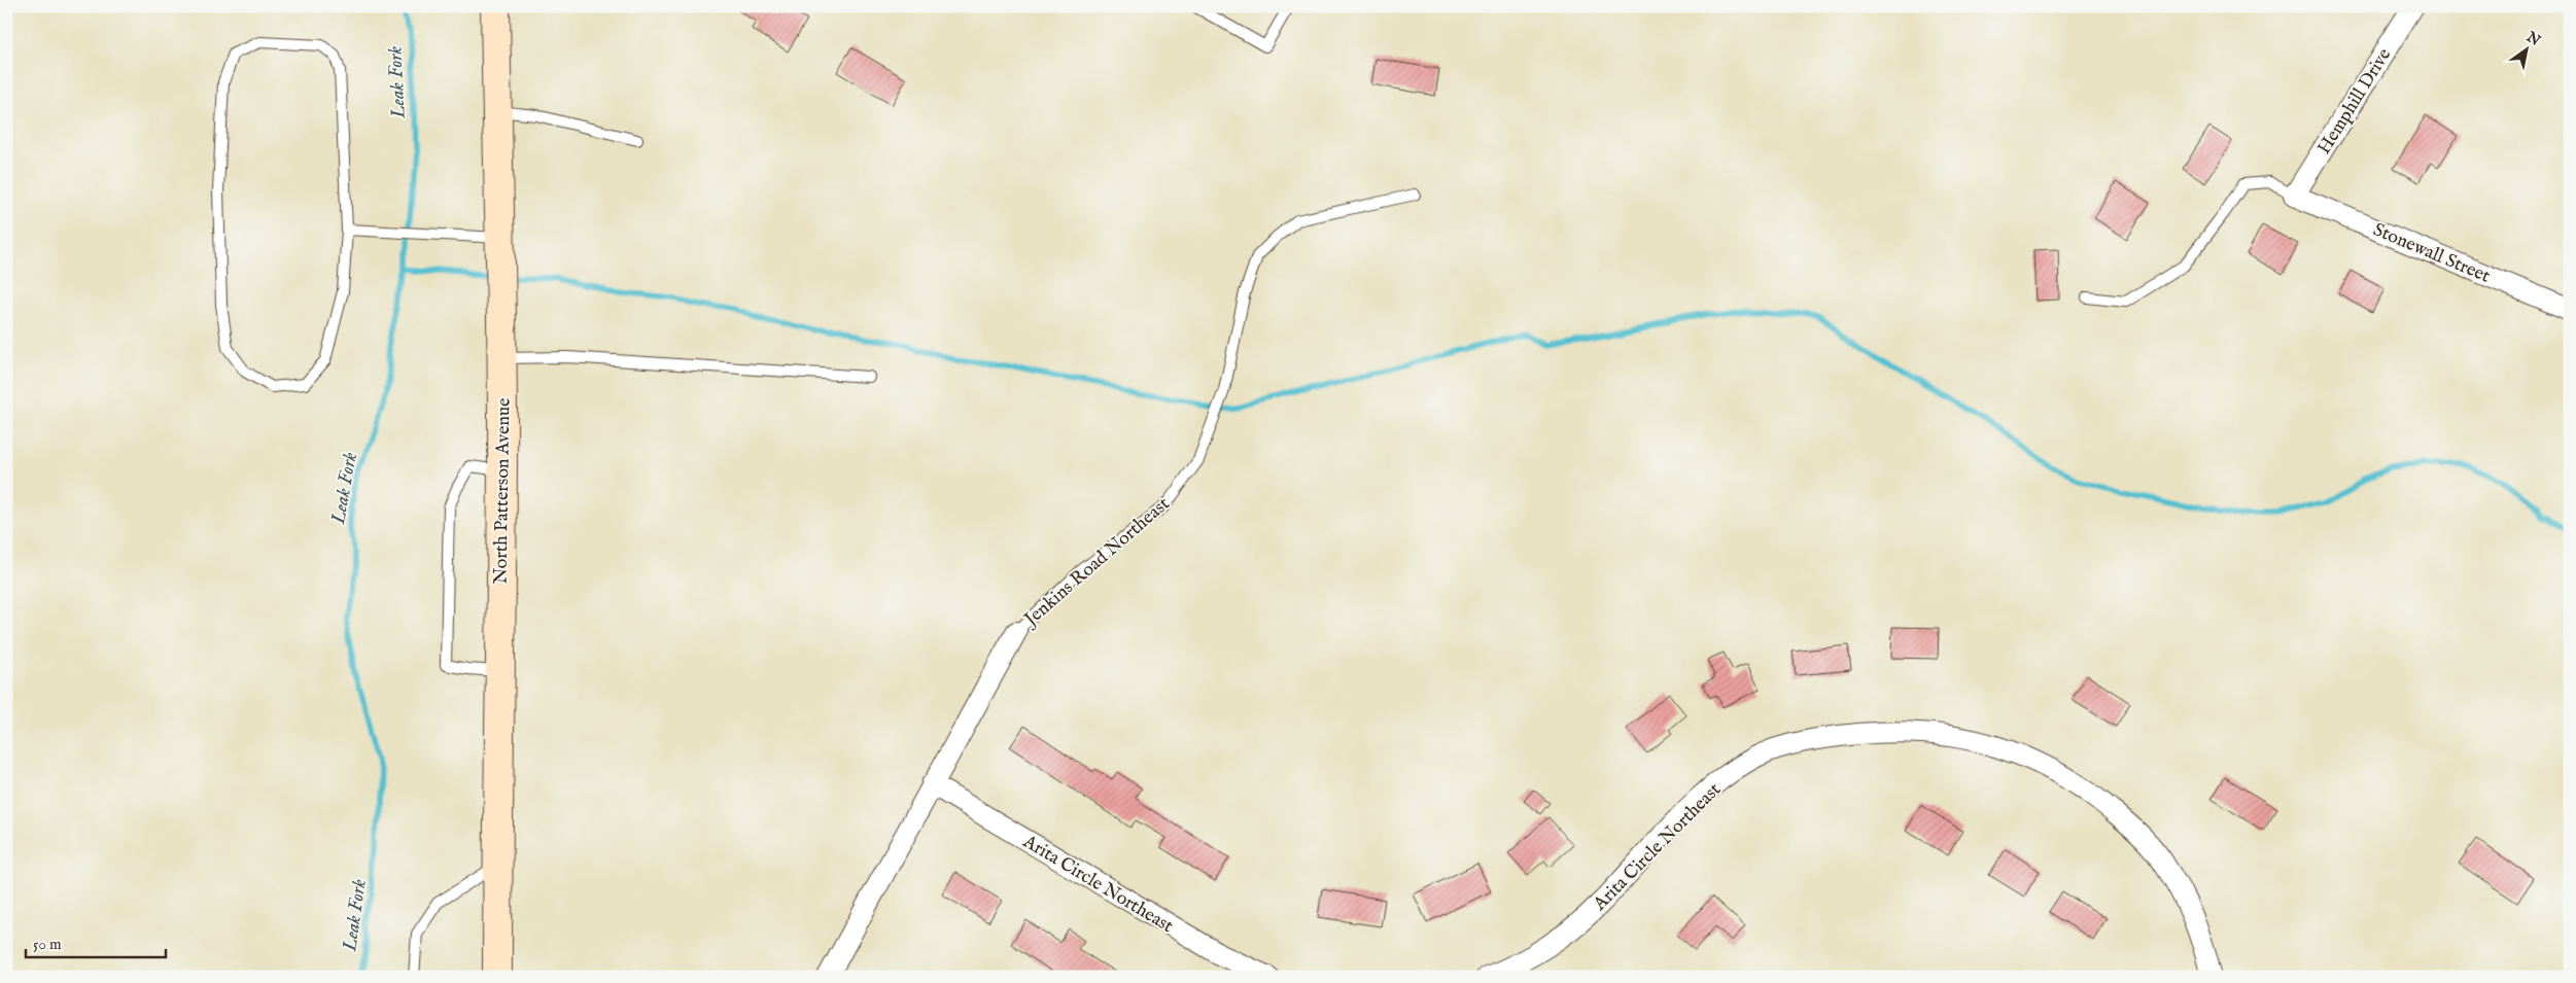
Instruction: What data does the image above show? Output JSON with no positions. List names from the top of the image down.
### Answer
{
  "streets": {
    "main road": ["North Patterson Avenue"],
    "street": [
      "Hemphill Drive",
      "Stonewall Street",
      "Jenkins Road Northeast",
      "Arita Circle Northeast"
    ]
  },
  "crossings": [
    ["Hemphill Drive", "Stonewall Street"],
    ["Jenkins Road Northeast", "Arita Circle Northeast"]
  ],
  "water": ["Leak Fork"],
  "scale_bar": "50 m",
  "north": "top right"
}
